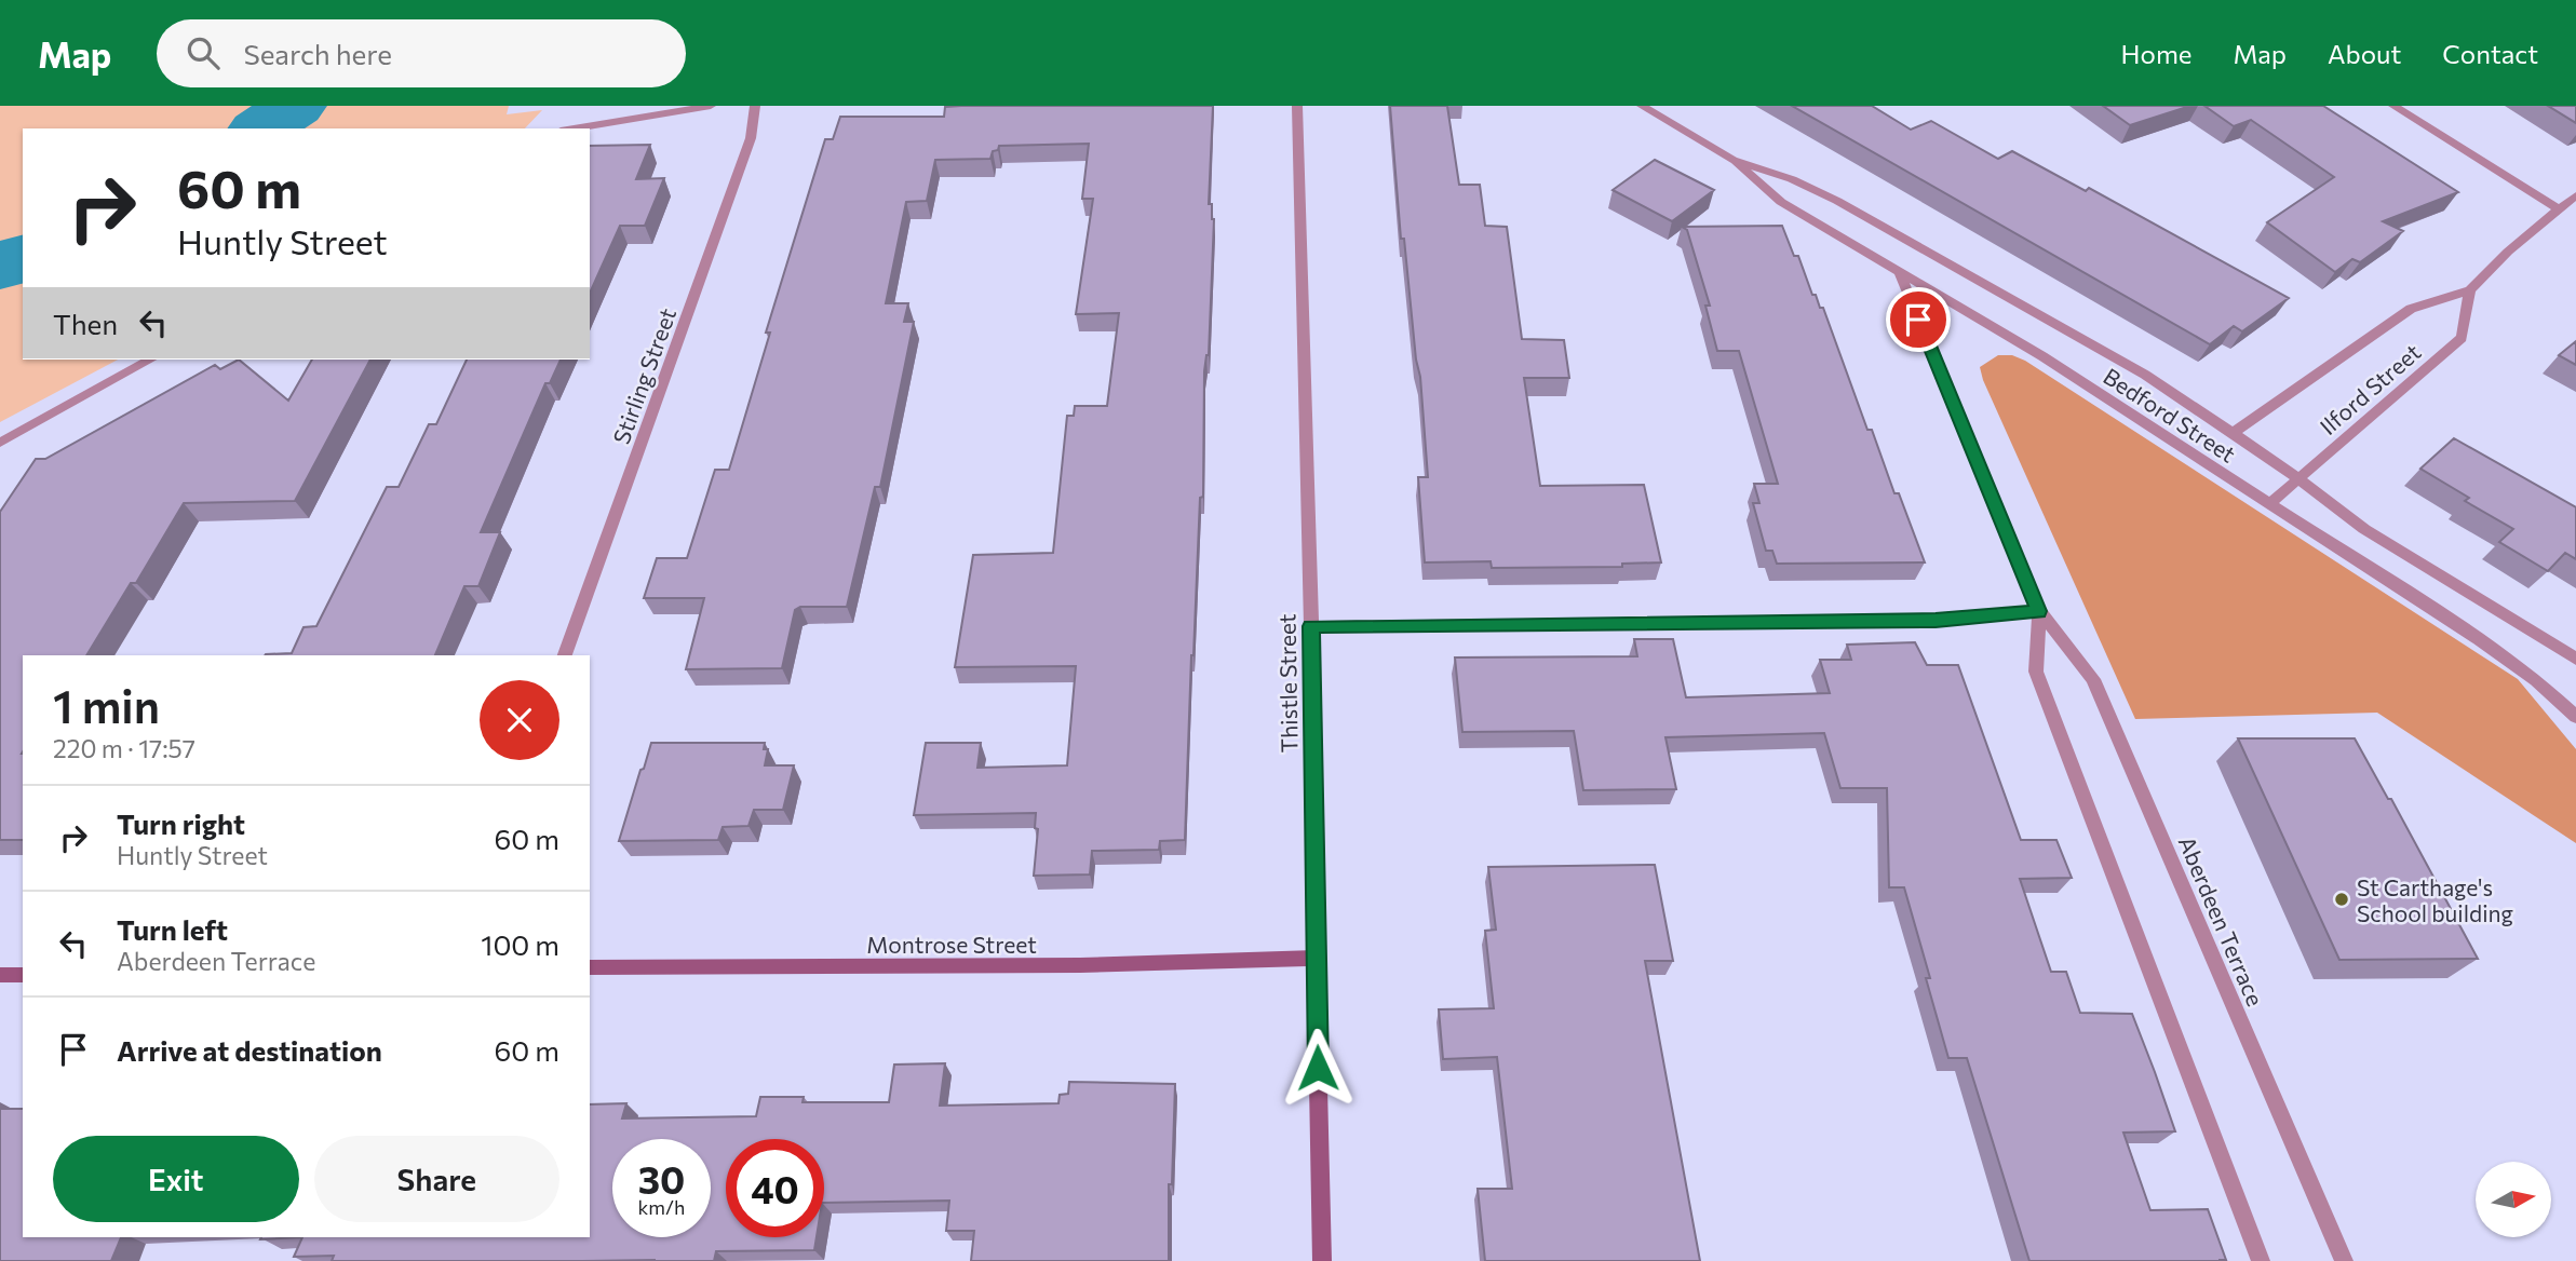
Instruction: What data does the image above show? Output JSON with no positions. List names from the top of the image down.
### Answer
{
  "streets": {
    "street": [
      "Stirling Street",
      "Ilford Street",
      "Bedford Street",
      "Thistle Street",
      "Aberdeen Terrace",
      "Montrose Street"
    ]
  },
  "crossings": [
    ["Ilford Street", "Bedford Street"],
    ["Bedford Street", "Aberdeen Terrace"],
    ["Thistle Street", "Montrose Street"]
  ],
  "places": ["St Carthage's School building"],
  "north": "right",
  "page": {
    "header": "Map",
    "search": "Search here",
    "nav": [
      "Home",
      "Map",
      "About",
      "Contact"
    ],
    "turn": ["60 m", "Huntly Street"],
    "then": "Then",
    "heading": ["1 min", "220 m · 17:57"],
    "list": [
      {
        "name": "Turn right",
        "note": "Huntly Street",
        "value": "60 m"
      },
      {
        "name": "Turn left",
        "note": "Aberdeen Terrace",
        "value": "100 m"
      },
      {
        "name": "Arrive at destination",
        "value": "60 m"
      }
    ],
    "buttons": ["Exit", "Share"],
    "speed": "30 km/h",
    "limit": "40"
  }
}
